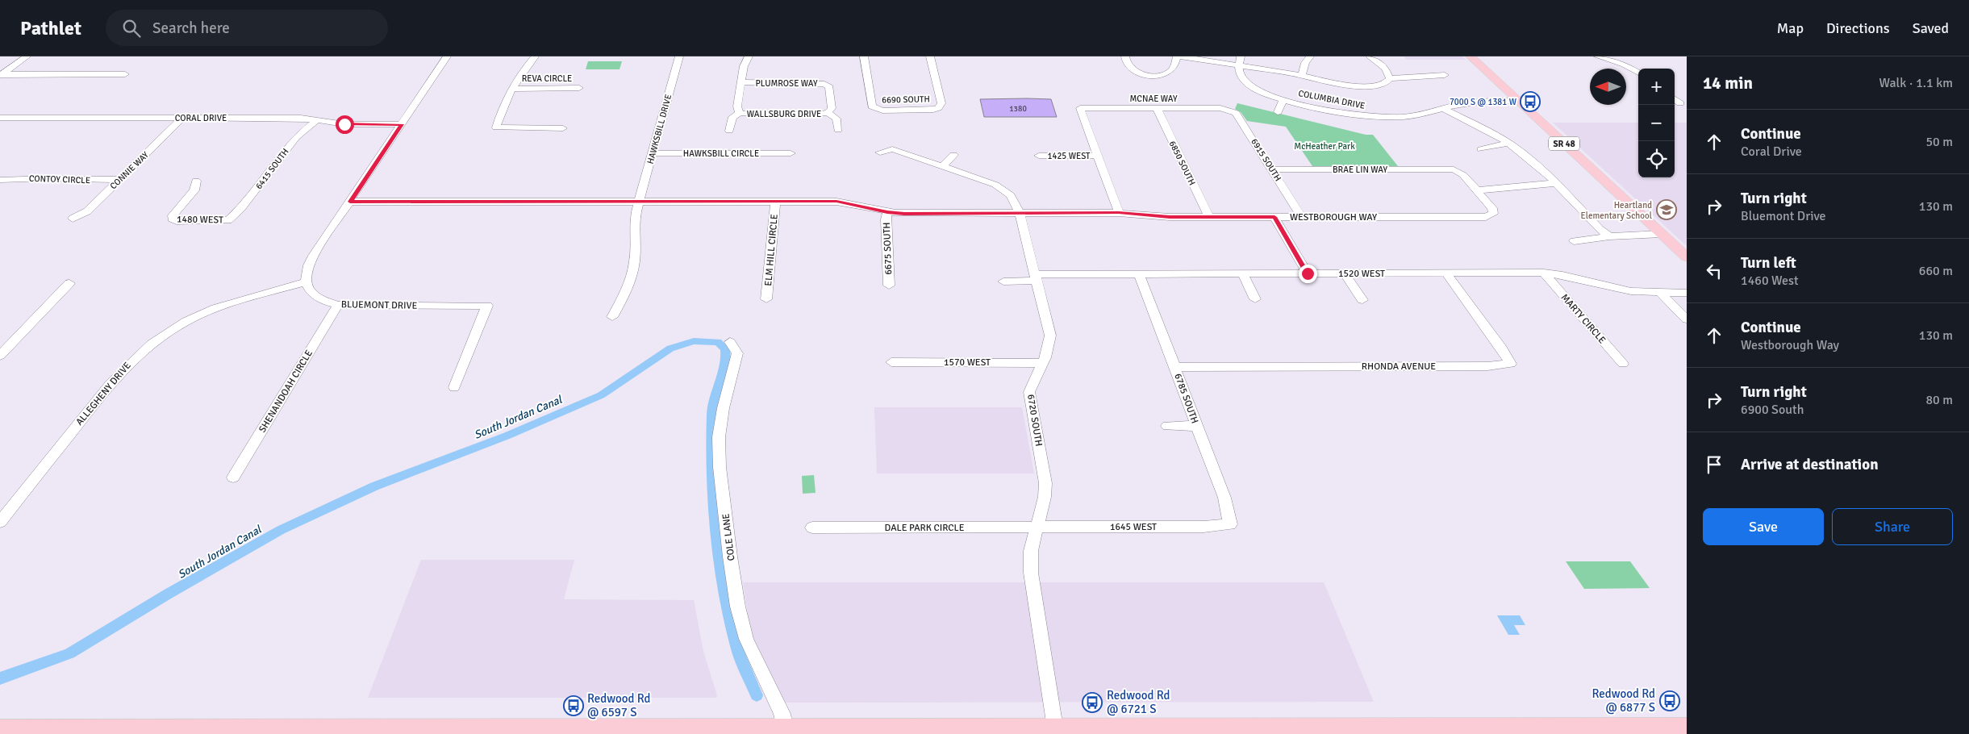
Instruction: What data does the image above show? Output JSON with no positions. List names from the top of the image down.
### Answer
{
  "streets": {
    "main road": ["SR 48"],
    "street": [
      "REVA CIRCLE",
      "PLUMROSE WAY",
      "MCNAE WAY",
      "6690 SOUTH",
      "COLUMBIA DRIVE",
      "WALLSBURG DRIVE",
      "CORAL DRIVE",
      "HAWKSBILL DRIVE",
      "HAWKSBILL CIRCLE",
      "1425 WEST",
      "6915 SOUTH",
      "6850 SOUTH",
      "6415 SOUTH",
      "BRAE LIN WAY",
      "CONNIE WAY",
      "CONTOY CIRCLE",
      "WESTBOROUGH WAY",
      "1480 WEST",
      "6675 SOUTH",
      "ELM HILL CIRCLE",
      "1520 WEST",
      "BLUEMONT DRIVE",
      "MARTY CIRCLE",
      "1570 WEST",
      "RHONDA AVENUE",
      "SHENANDOAH CIRCLE",
      "ALLEGHENY DRIVE",
      "6785 SOUTH",
      "6720 SOUTH",
      "1645 WEST",
      "DALE PARK CIRCLE",
      "COLE LANE"
    ]
  },
  "crossings": [
    ["PLUMROSE WAY", "WALLSBURG DRIVE"],
    ["MCNAE WAY", "1425 WEST"],
    ["MCNAE WAY", "6915 SOUTH"],
    ["MCNAE WAY", "6850 SOUTH"],
    ["COLUMBIA DRIVE", "SR 48"],
    ["CORAL DRIVE", "6415 SOUTH"],
    ["CORAL DRIVE", "CONNIE WAY"],
    ["HAWKSBILL DRIVE", "HAWKSBILL CIRCLE"],
    ["HAWKSBILL DRIVE", "WESTBOROUGH WAY"],
    ["6915 SOUTH", "BRAE LIN WAY"],
    ["6915 SOUTH", "WESTBOROUGH WAY"],
    ["6850 SOUTH", "WESTBOROUGH WAY"],
    ["6415 SOUTH", "1480 WEST"],
    ["BRAE LIN WAY", "WESTBOROUGH WAY"],
    ["CONNIE WAY", "CONTOY CIRCLE"],
    ["WESTBOROUGH WAY", "6675 SOUTH"],
    ["WESTBOROUGH WAY", "ELM HILL CIRCLE"],
    ["WESTBOROUGH WAY", "6720 SOUTH"],
    ["1520 WEST", "MARTY CIRCLE"],
    ["1520 WEST", "RHONDA AVENUE"],
    ["1520 WEST", "6785 SOUTH"],
    ["1520 WEST", "6720 SOUTH"],
    ["BLUEMONT DRIVE", "SHENANDOAH CIRCLE"],
    ["BLUEMONT DRIVE", "ALLEGHENY DRIVE"],
    ["1570 WEST", "6720 SOUTH"],
    ["RHONDA AVENUE", "6785 SOUTH"],
    ["6785 SOUTH", "1645 WEST"],
    ["6720 SOUTH", "1645 WEST"],
    ["6720 SOUTH", "DALE PARK CIRCLE"],
    ["1645 WEST", "DALE PARK CIRCLE"]
  ],
  "water": ["South Jordan Canal"],
  "parks": ["McHeather Park"],
  "places": {
    "bus stop": [
      "7000 S @ 1381 W",
      "Redwood Rd @ 6877 S",
      "Redwood Rd @ 6721 S",
      "Redwood Rd @ 6597 S"
    ],
    "school or university": ["Heartland Elementary School"]
  },
  "house_numbers": ["1380"],
  "north": "left",
  "page": {
    "header": "Pathlet",
    "search": "Search here",
    "nav": ["Map", "Directions", "Saved"],
    "heading": ["14 min", "Walk · 1.1 km"],
    "map_buttons": ["+", "−"],
    "list": [
      ["Continue", "Coral Drive", "50 m"],
      ["Turn right", "Bluemont Drive", "130 m"],
      ["Turn left", "1460 West", "660 m"],
      ["Continue", "Westborough Way", "130 m"],
      ["Turn right", "6900 South", "80 m"],
      "Arrive at destination"
    ],
    "buttons": ["Save", "Share"]
  }
}
